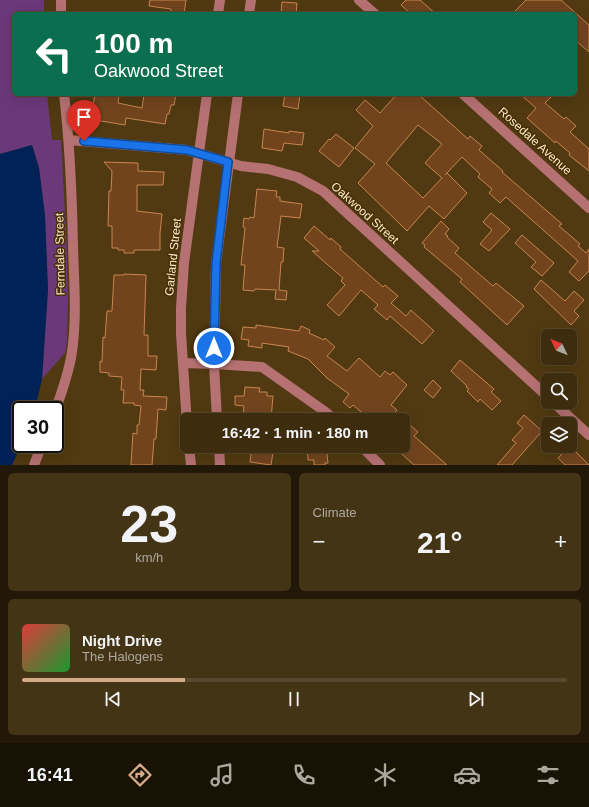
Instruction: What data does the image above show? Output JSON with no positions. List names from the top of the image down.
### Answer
{
  "streets": {
    "street": [
      "Rosedale Avenue",
      "Oakwood Street",
      "Ferndale Street",
      "Garland Street"
    ]
  },
  "crossings": [
    ["Oakwood Street", "Ferndale Street"],
    ["Oakwood Street", "Garland Street"]
  ],
  "north": "top left",
  "page": {
    "turn": ["100 m", "Oakwood Street"],
    "limit": "30",
    "trip": "16:42 · 1 min · 180 m",
    "tile": [
      ["23", "km/h"],
      "Climate"
    ],
    "heat": ["−", "21°", "+"],
    "song": ["Night Drive", "The Halogens"],
    "tabs": "16:41"
  }
}
